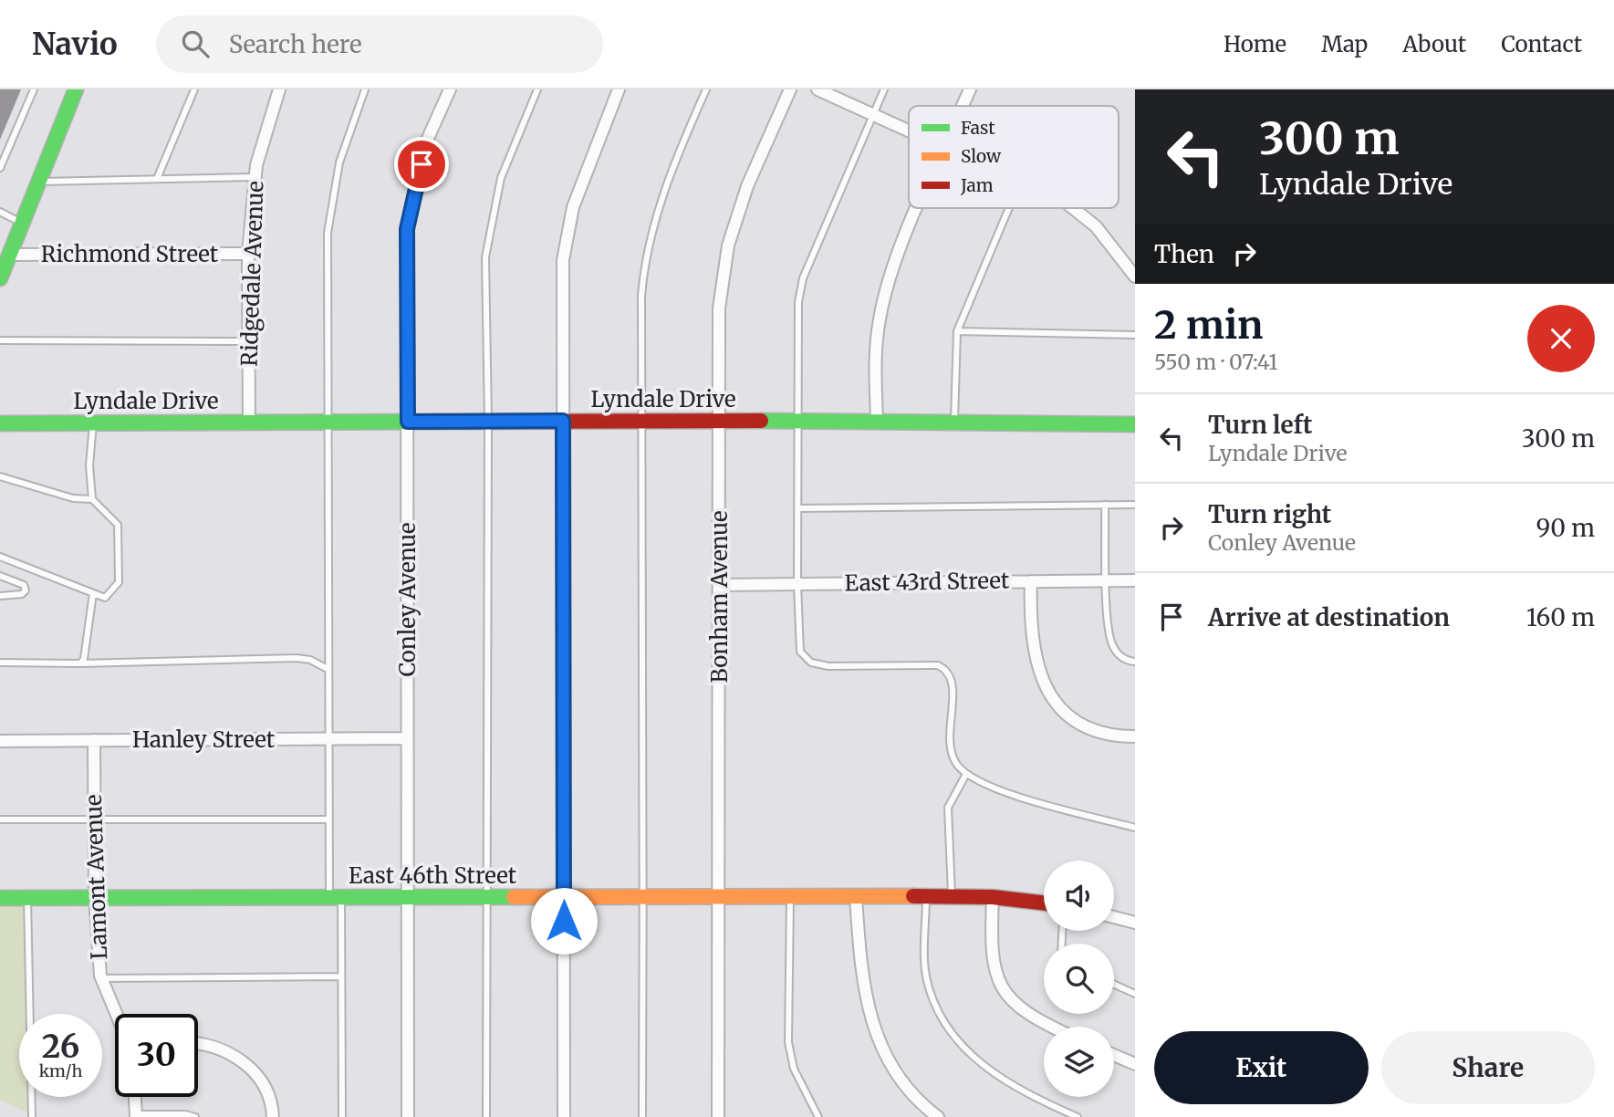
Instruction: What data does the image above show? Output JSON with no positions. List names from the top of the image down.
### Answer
{
  "streets": {
    "street": [
      "Richmond Street",
      "Ridgedale Avenue",
      "Lyndale Drive",
      "East 43rd Street",
      "Bonham Avenue",
      "Conley Avenue",
      "Hanley Street",
      "East 46th Street",
      "Lamont Avenue"
    ]
  },
  "crossings": [
    ["Richmond Street", "Ridgedale Avenue"],
    ["Ridgedale Avenue", "Lyndale Drive"],
    ["Lyndale Drive", "Bonham Avenue"],
    ["Lyndale Drive", "Conley Avenue"],
    ["East 43rd Street", "Bonham Avenue"],
    ["Bonham Avenue", "East 46th Street"],
    ["Conley Avenue", "Hanley Street"],
    ["Conley Avenue", "East 46th Street"],
    ["Hanley Street", "Lamont Avenue"],
    ["East 46th Street", "Lamont Avenue"]
  ],
  "legend": ["Fast", "Slow", "Jam"],
  "page": {
    "header": "Navio",
    "search": "Search here",
    "nav": [
      "Home",
      "Map",
      "About",
      "Contact"
    ],
    "turn": ["300 m", "Lyndale Drive"],
    "then": "Then",
    "heading": ["2 min", "550 m · 07:41"],
    "list": [
      {
        "name": "Turn left",
        "note": "Lyndale Drive",
        "value": "300 m"
      },
      {
        "name": "Turn right",
        "note": "Conley Avenue",
        "value": "90 m"
      },
      {
        "name": "Arrive at destination",
        "value": "160 m"
      }
    ],
    "speed": "26 km/h",
    "limit": "30",
    "buttons": ["Exit", "Share"]
  }
}
